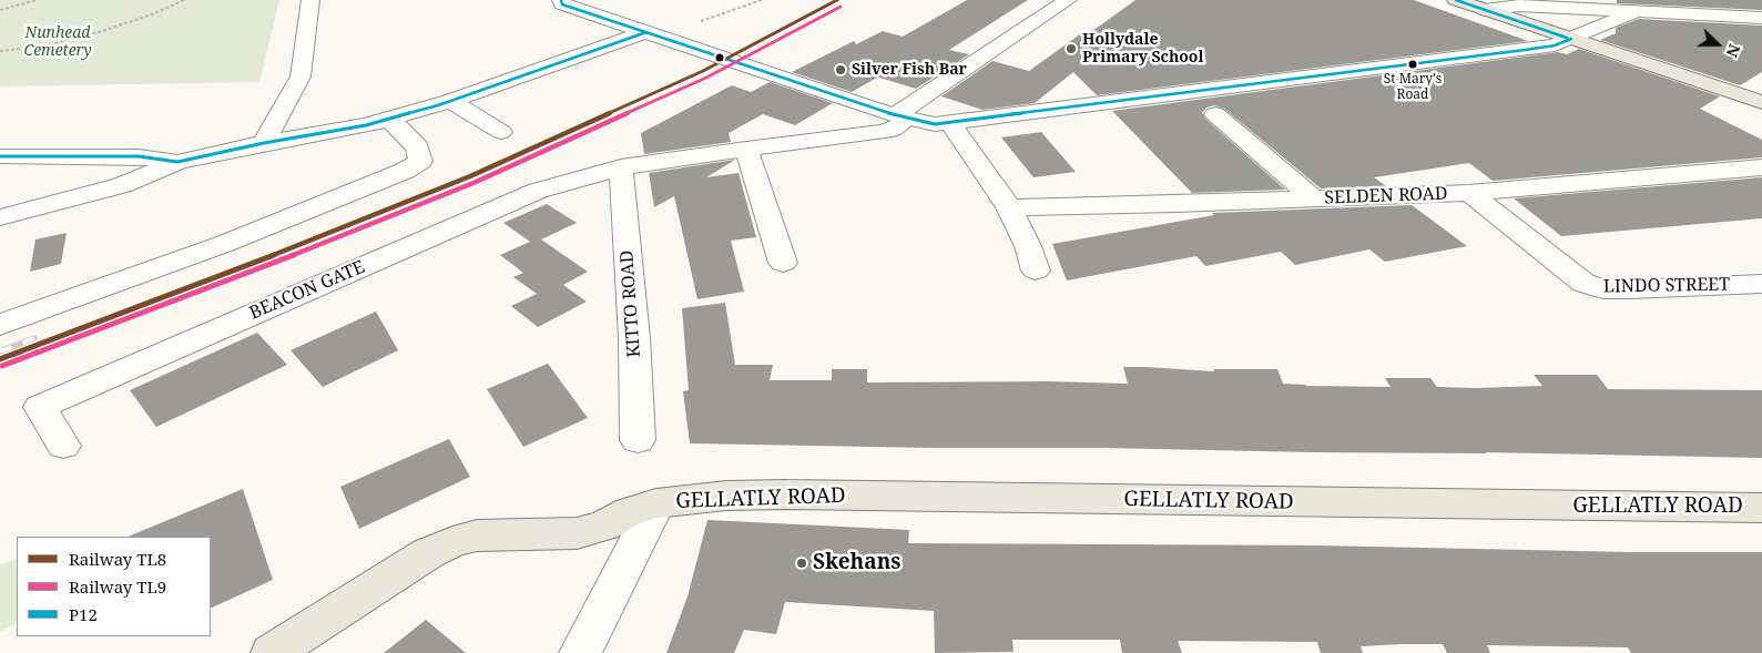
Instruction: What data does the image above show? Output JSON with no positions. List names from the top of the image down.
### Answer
{
  "streets": {
    "main road": ["GELLATLY ROAD"],
    "street": [
      "SELDEN ROAD",
      "LINDO STREET",
      "BEACON GATE",
      "KITTO ROAD"
    ]
  },
  "crossings": [
    ["SELDEN ROAD", "LINDO STREET"],
    ["BEACON GATE", "KITTO ROAD"]
  ],
  "parks": ["Nunhead Cemetery"],
  "places": [
    "Hollydale Primary School",
    "St Mary's Road",
    "Silver Fish Bar",
    "Skehans"
  ],
  "lines": ["rail line TL8", "transit line P12", "rail line TL9"],
  "legend": ["Railway TL8", "Railway TL9", "P12"],
  "north": "right"
}
